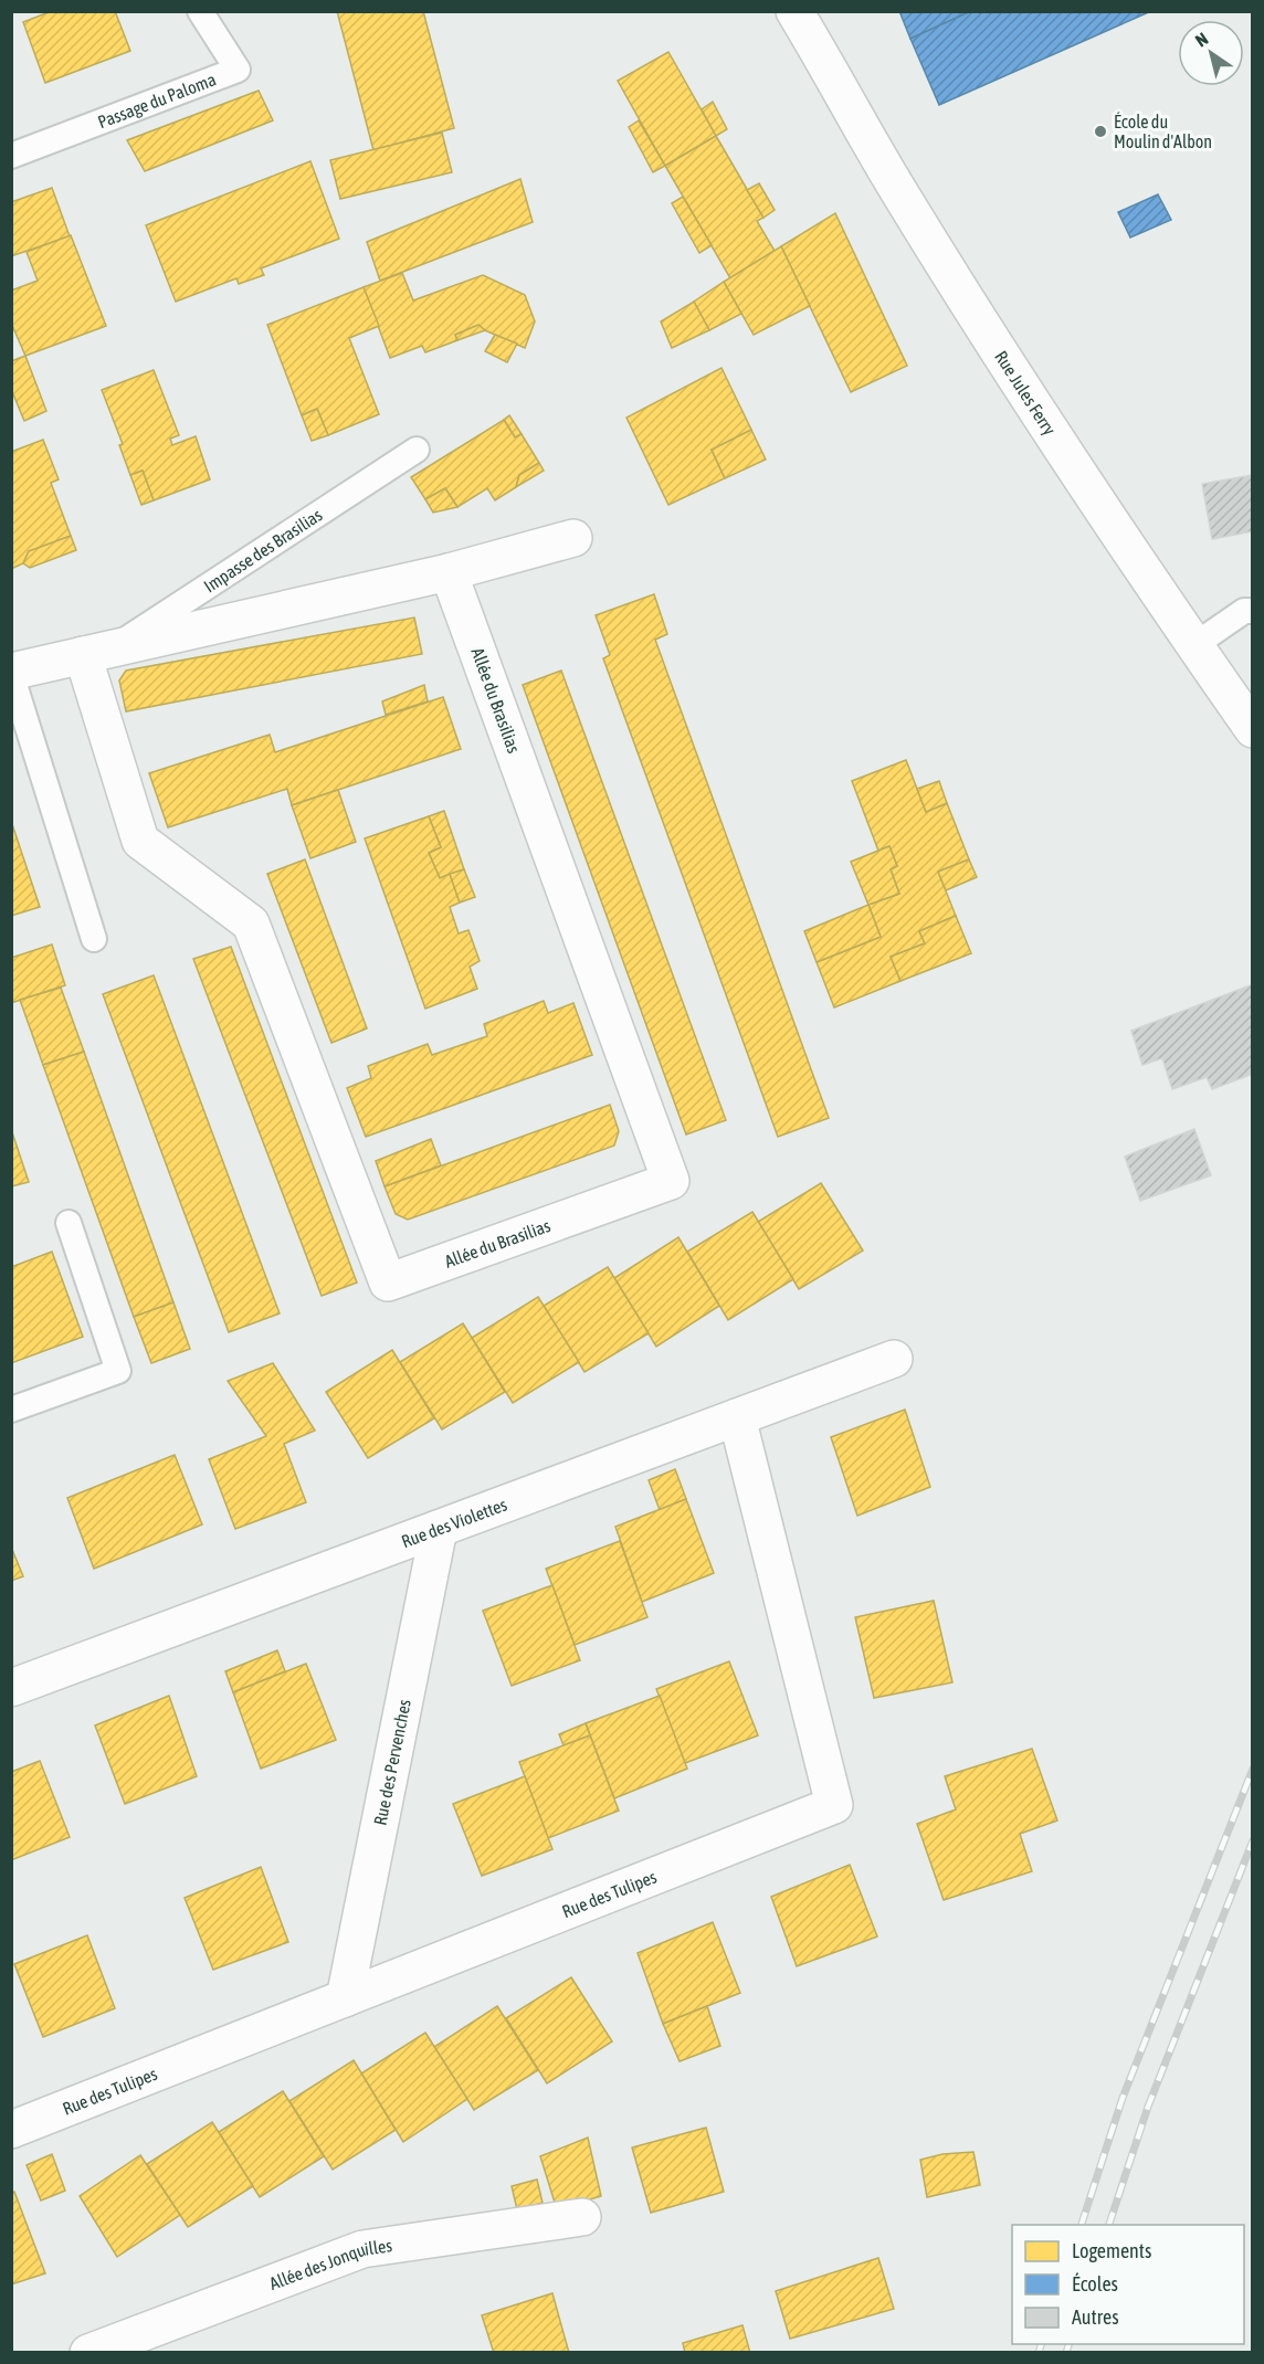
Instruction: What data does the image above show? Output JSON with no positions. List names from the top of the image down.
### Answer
{
  "streets": {
    "street": [
      "Rue Jules Ferry",
      "Allée du Brasilias",
      "Rue des Violettes",
      "Rue des Pervenches",
      "Rue des Tulipes",
      "Allée des Jonquilles"
    ],
    "lane": ["Passage du Paloma", "Impasse des Brasilias"]
  },
  "crossings": [
    ["Impasse des Brasilias", "Allée du Brasilias"],
    ["Rue des Violettes", "Rue des Pervenches"],
    ["Rue des Violettes", "Rue des Tulipes"],
    ["Rue des Pervenches", "Rue des Tulipes"]
  ],
  "places": ["École du Moulin d'Albon"],
  "legend": ["Logements", "Écoles", "Autres"],
  "north": "top left"
}
